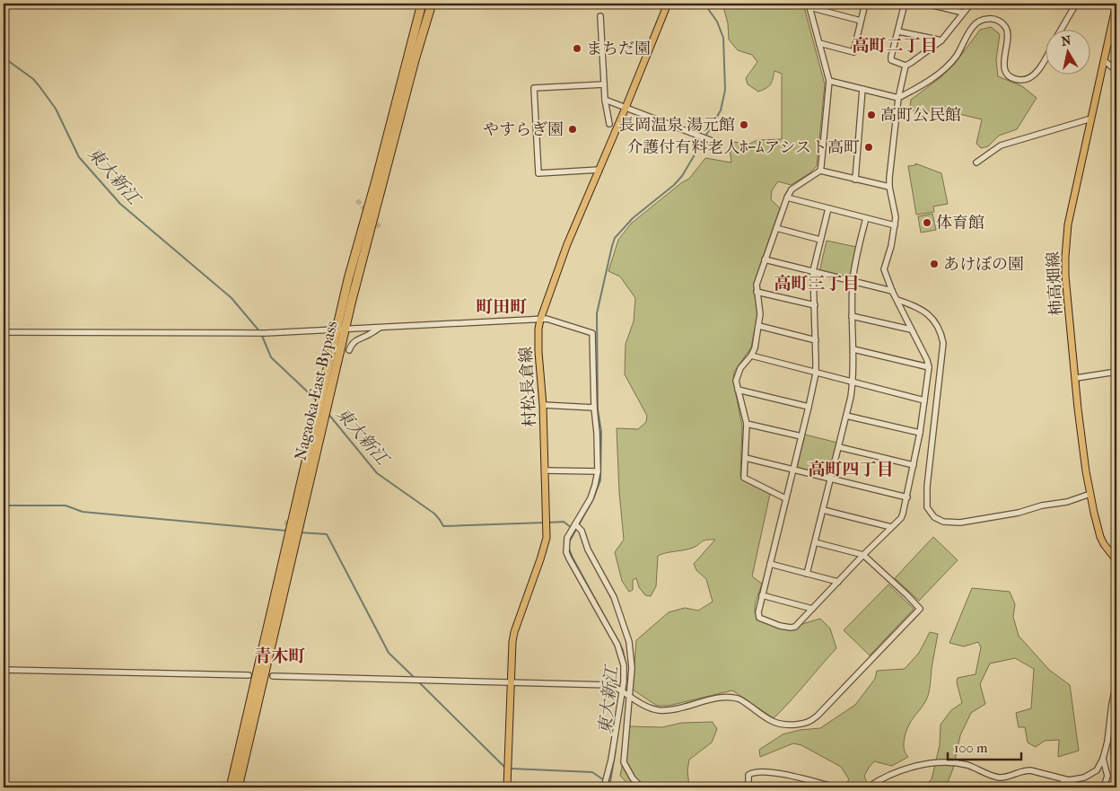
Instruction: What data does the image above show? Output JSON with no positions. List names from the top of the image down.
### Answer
{
  "streets": {
    "highway": ["Nagaoka East Bypass"],
    "main road": ["柿高畑線", "村松長倉線"]
  },
  "districts": [
    "高町二丁目",
    "高町三丁目",
    "町田町",
    "高町四丁目",
    "青木町"
  ],
  "water": ["東大新江"],
  "places": [
    "まちだ園",
    "高町公民館",
    "長岡温泉 湯元館",
    "やすらぎ園",
    "介護付有料老人ﾎｰﾑアシスト高町",
    "体育館",
    "あけぼの園"
  ],
  "scale_bar": "100 m",
  "north": "top"
}
